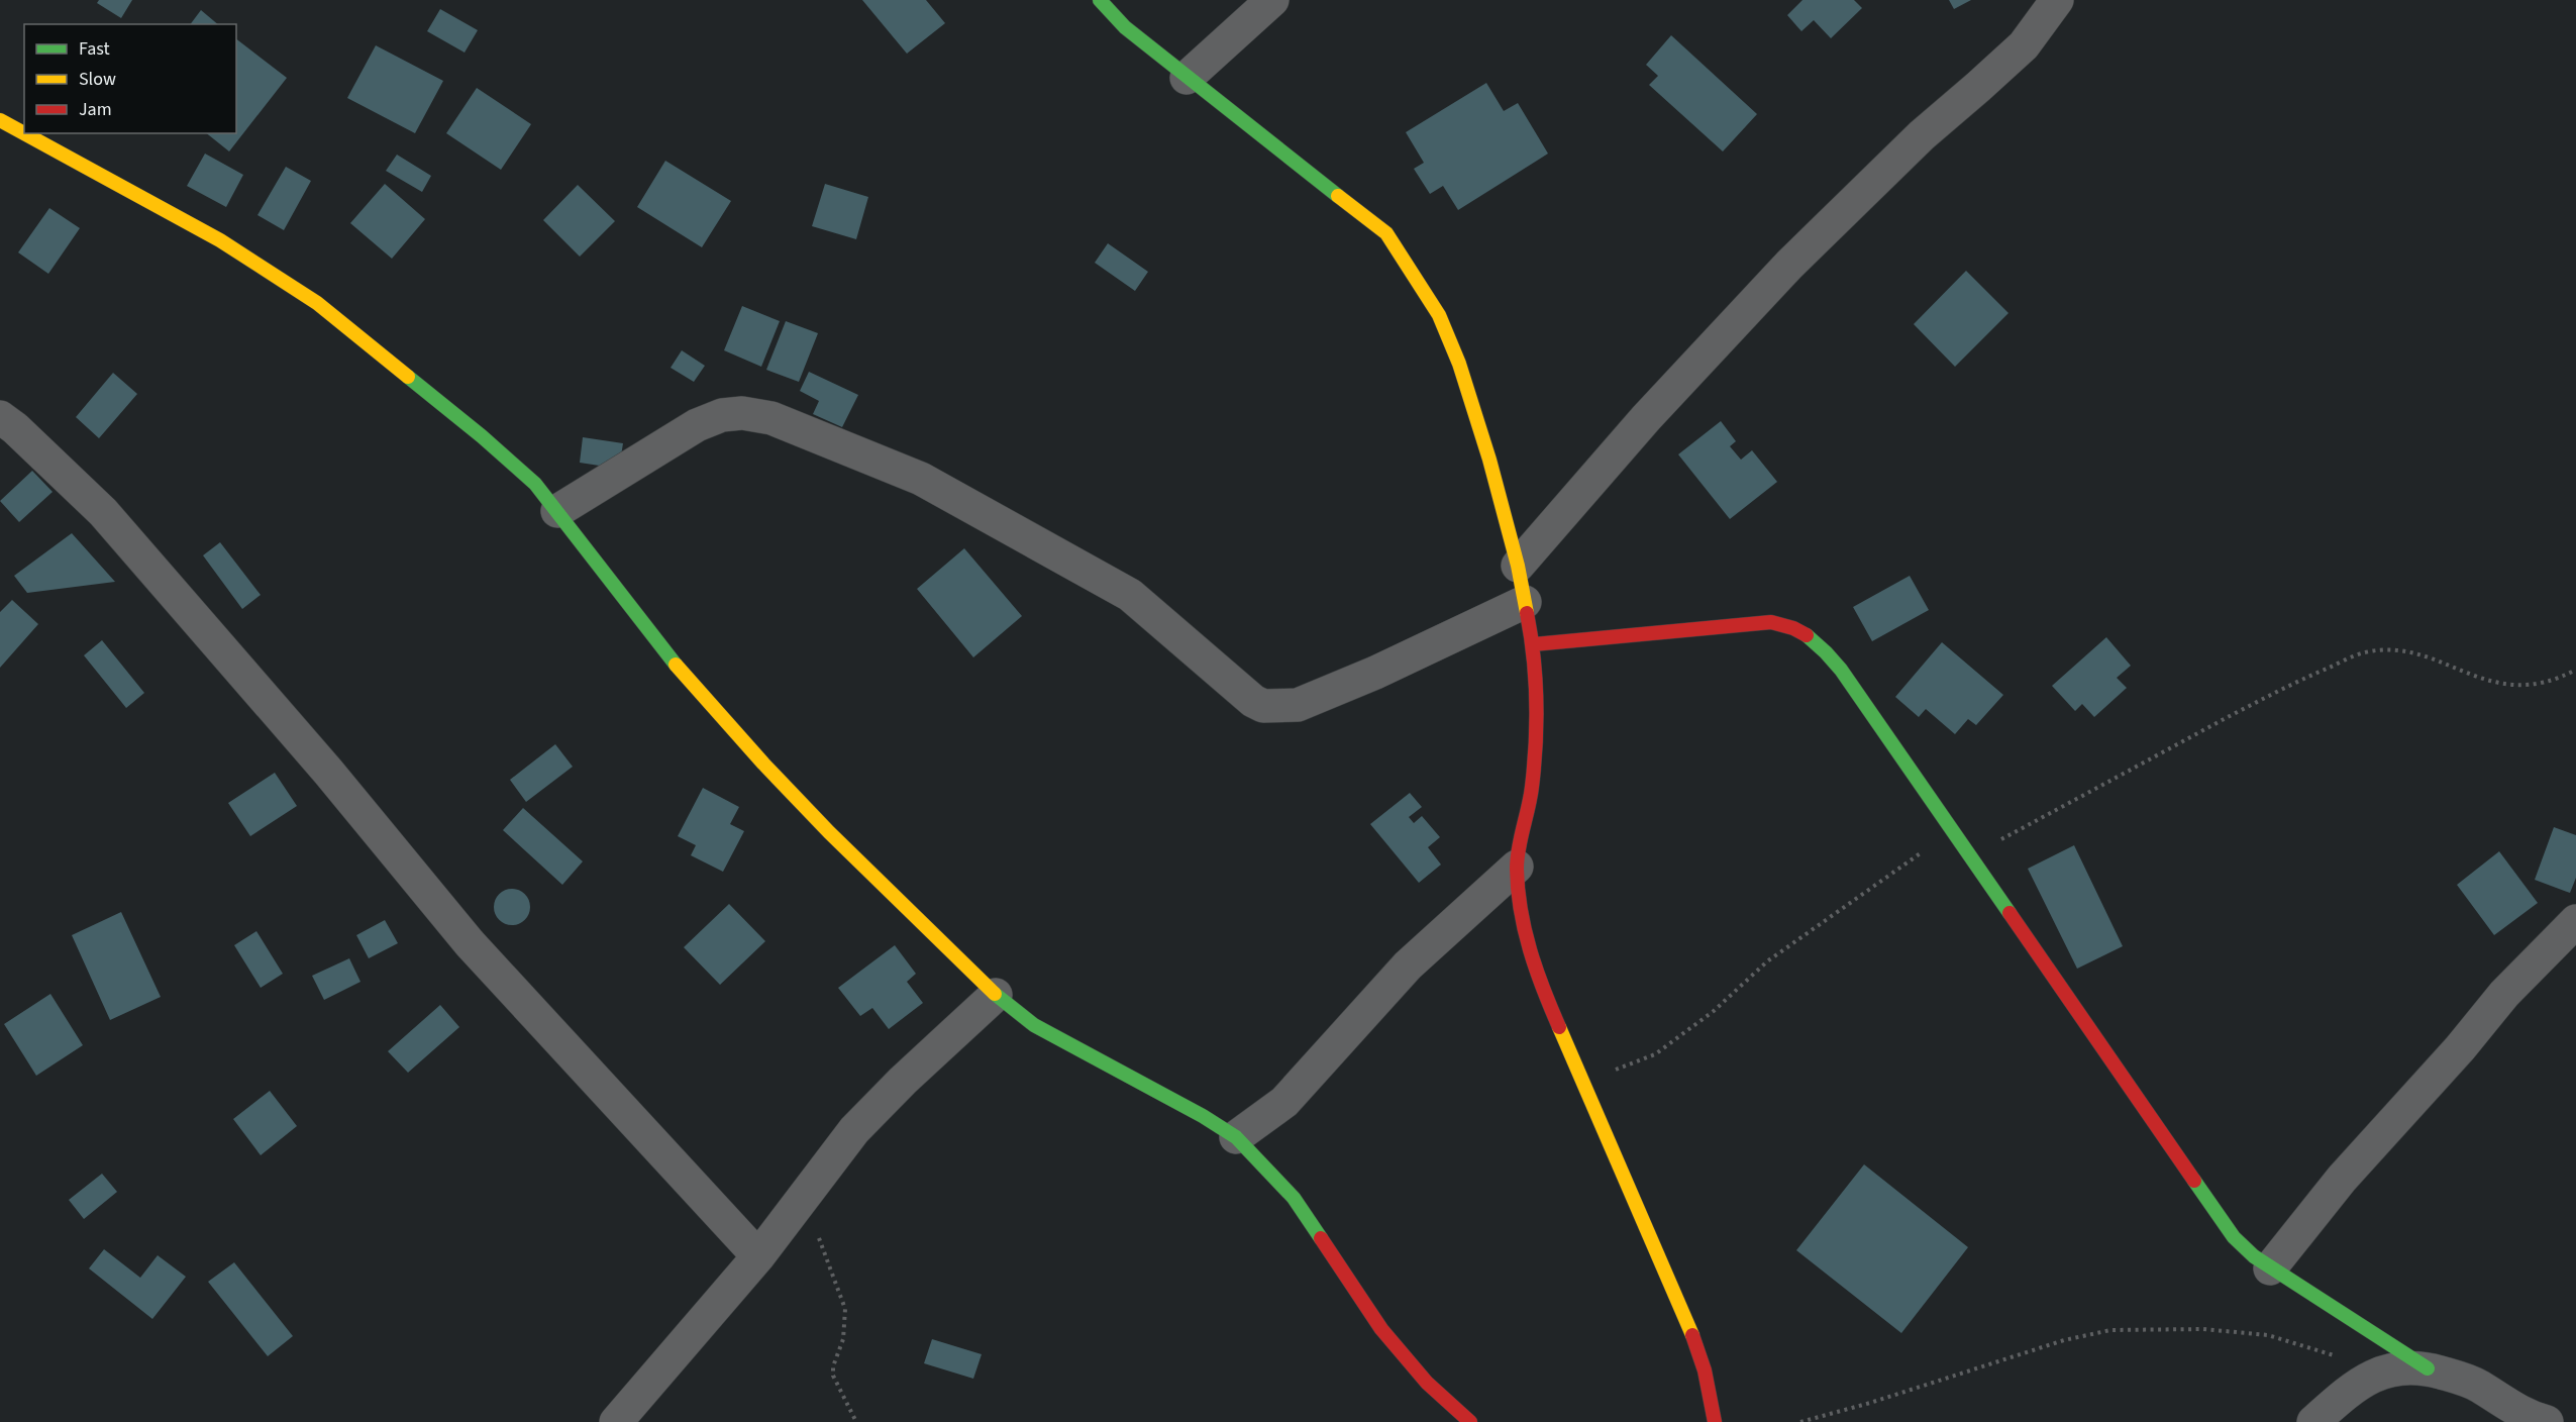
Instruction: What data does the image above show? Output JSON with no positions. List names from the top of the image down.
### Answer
{
  "legend": ["Fast", "Slow", "Jam"]
}
